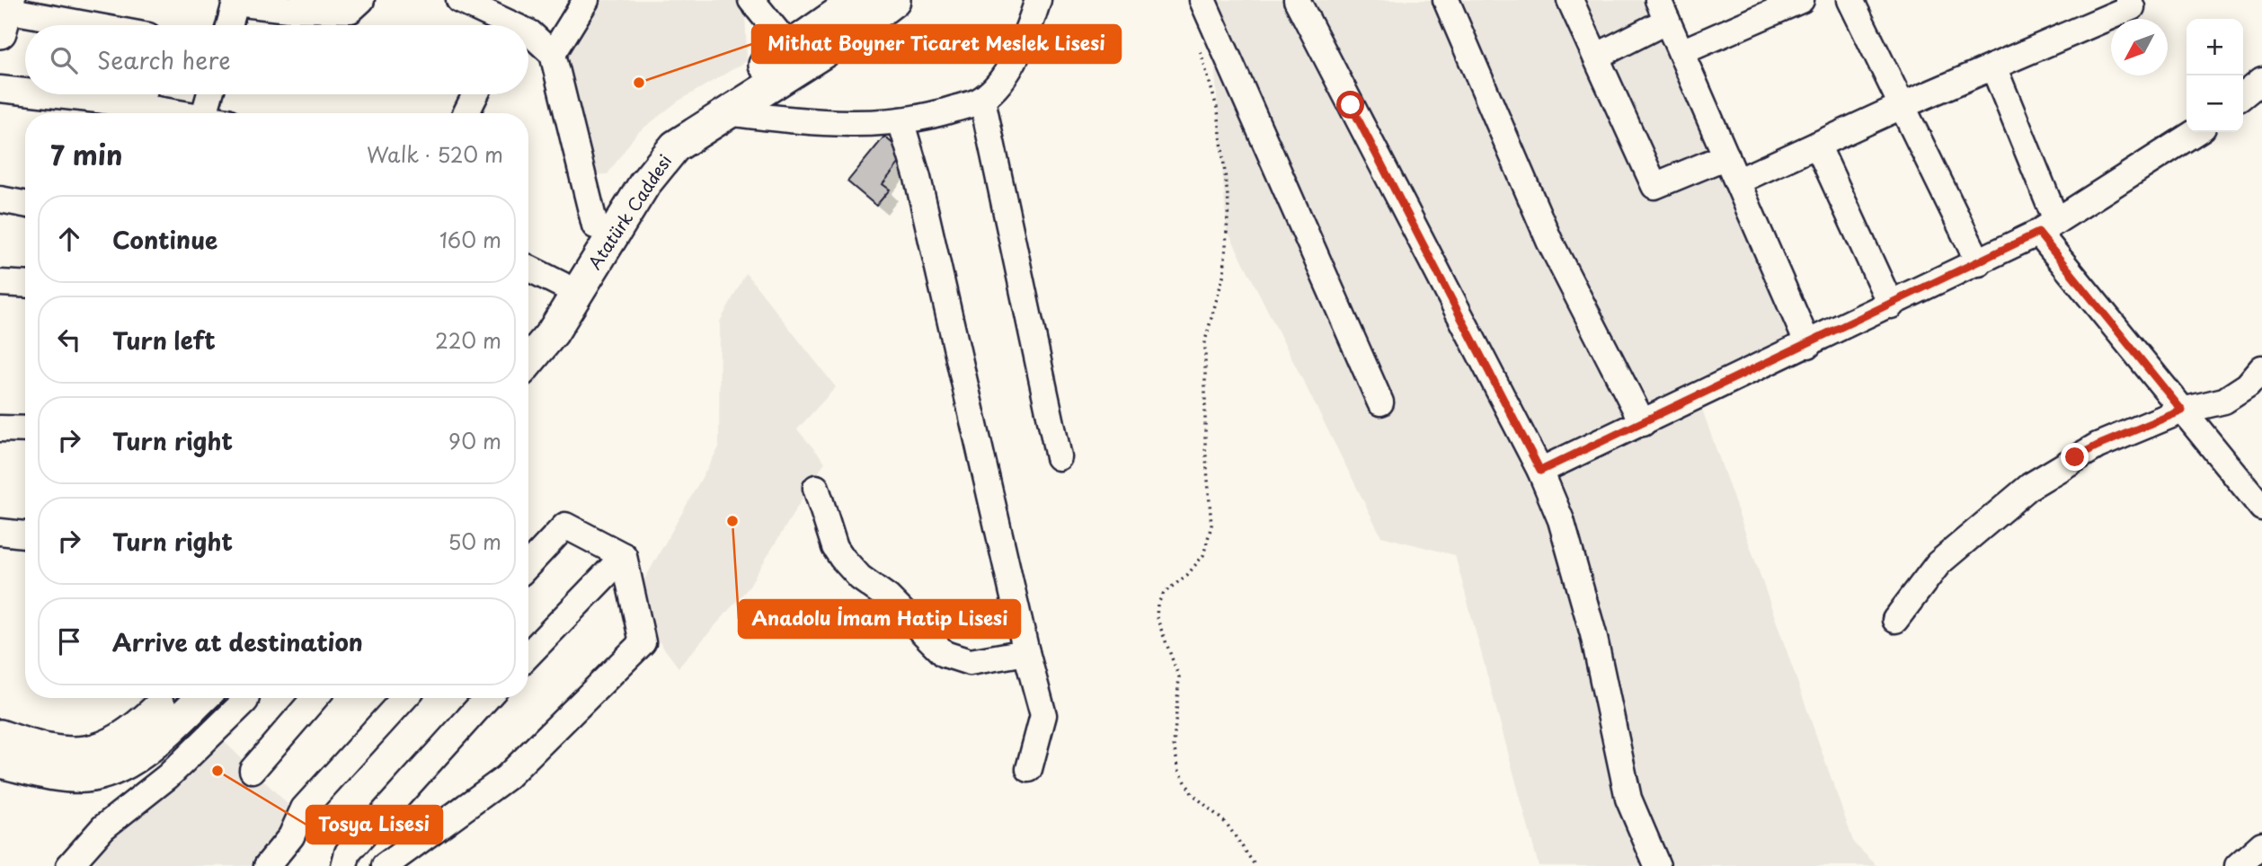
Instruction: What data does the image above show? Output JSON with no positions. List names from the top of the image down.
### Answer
{
  "streets": {
    "main road": ["Atatürk Caddesi"]
  },
  "places": ["Mithat Boyner Ticaret Meslek Lisesi", "Anadolu İmam Hatip Lisesi", "Tosya Lisesi"],
  "north": "bottom left",
  "page": {
    "map_buttons": ["+", "−"],
    "search": "Search here",
    "heading": ["7 min", "Walk · 520 m"],
    "list": [
      ["Continue", "160 m"],
      ["Turn left", "220 m"],
      ["Turn right", "90 m"],
      ["Turn right", "50 m"],
      "Arrive at destination"
    ]
  }
}
